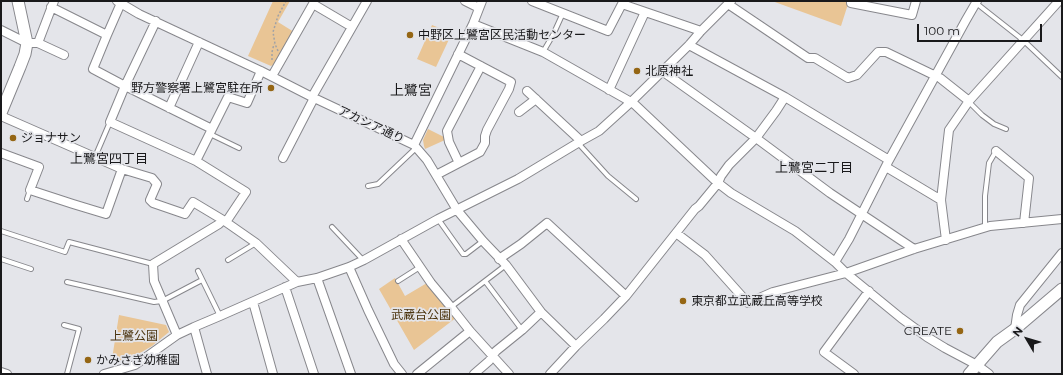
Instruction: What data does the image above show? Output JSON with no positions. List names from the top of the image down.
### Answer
{
  "streets": {
    "street": ["アカシア通り"]
  },
  "districts": ["上鷺宮", "上鷺宮四丁目", "上鷺宮二丁目"],
  "parks": ["武蔵台公園", "上鷺公園"],
  "places": [
    "中野区上鷺宮区民活動センター",
    "北原神社",
    "野方警察署上鷺宮駐在所",
    "ジョナサン",
    "東京都立武蔵丘高等学校",
    "CREATE",
    "かみさぎ幼稚園"
  ],
  "scale_bar": "100 m",
  "north": "top left"
}
